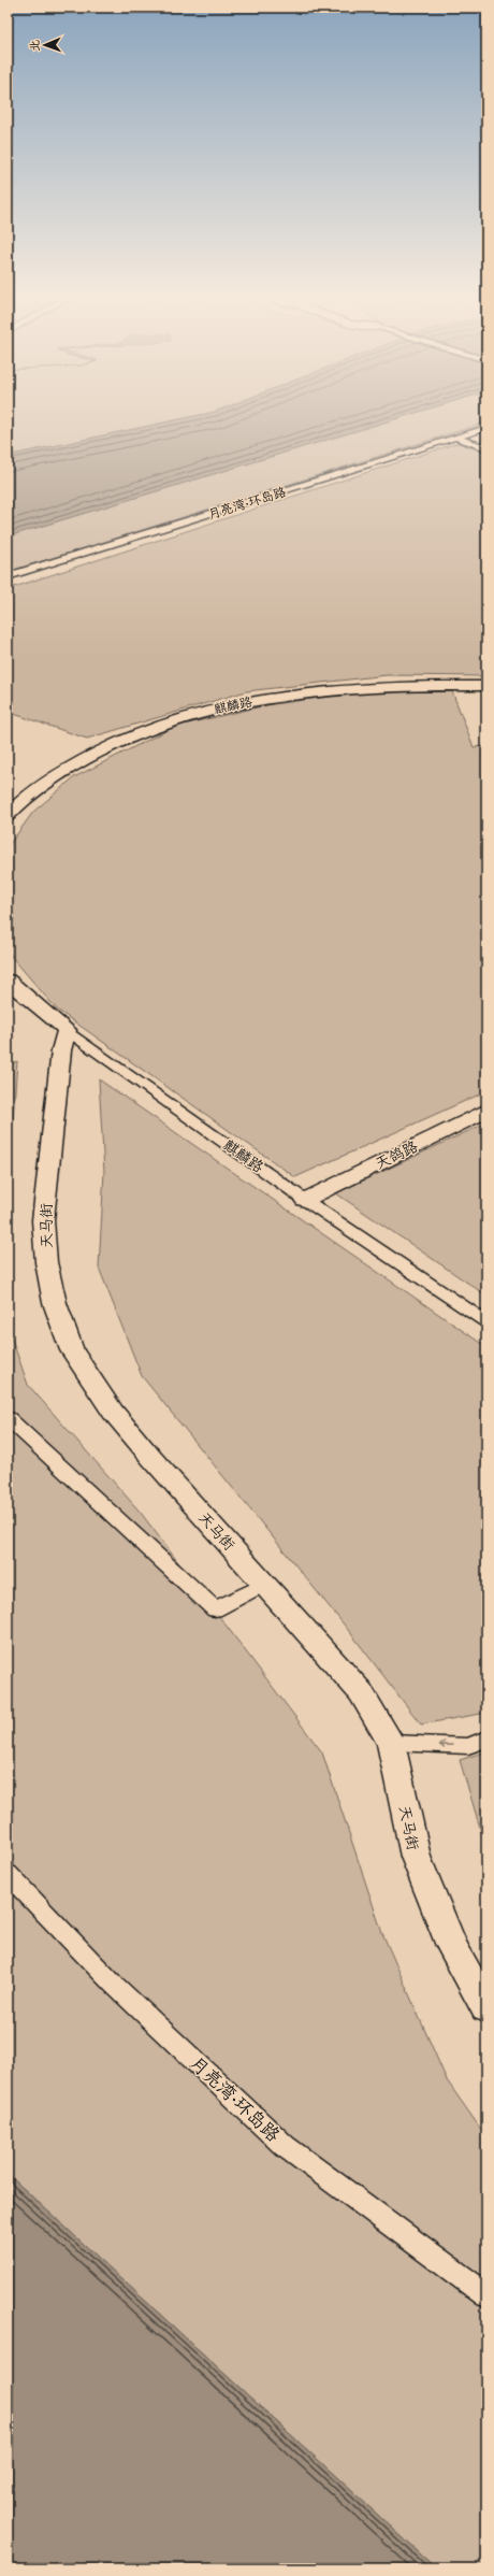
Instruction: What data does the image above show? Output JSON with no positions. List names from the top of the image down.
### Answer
{
  "streets": {
    "street": [
      "月亮湾·环岛路",
      "麒麟路",
      "天鸽路",
      "天马街"
    ]
  },
  "crossings": [
    ["麒麟路", "天鸽路"],
    ["麒麟路", "天马街"]
  ],
  "north": "left"
}
